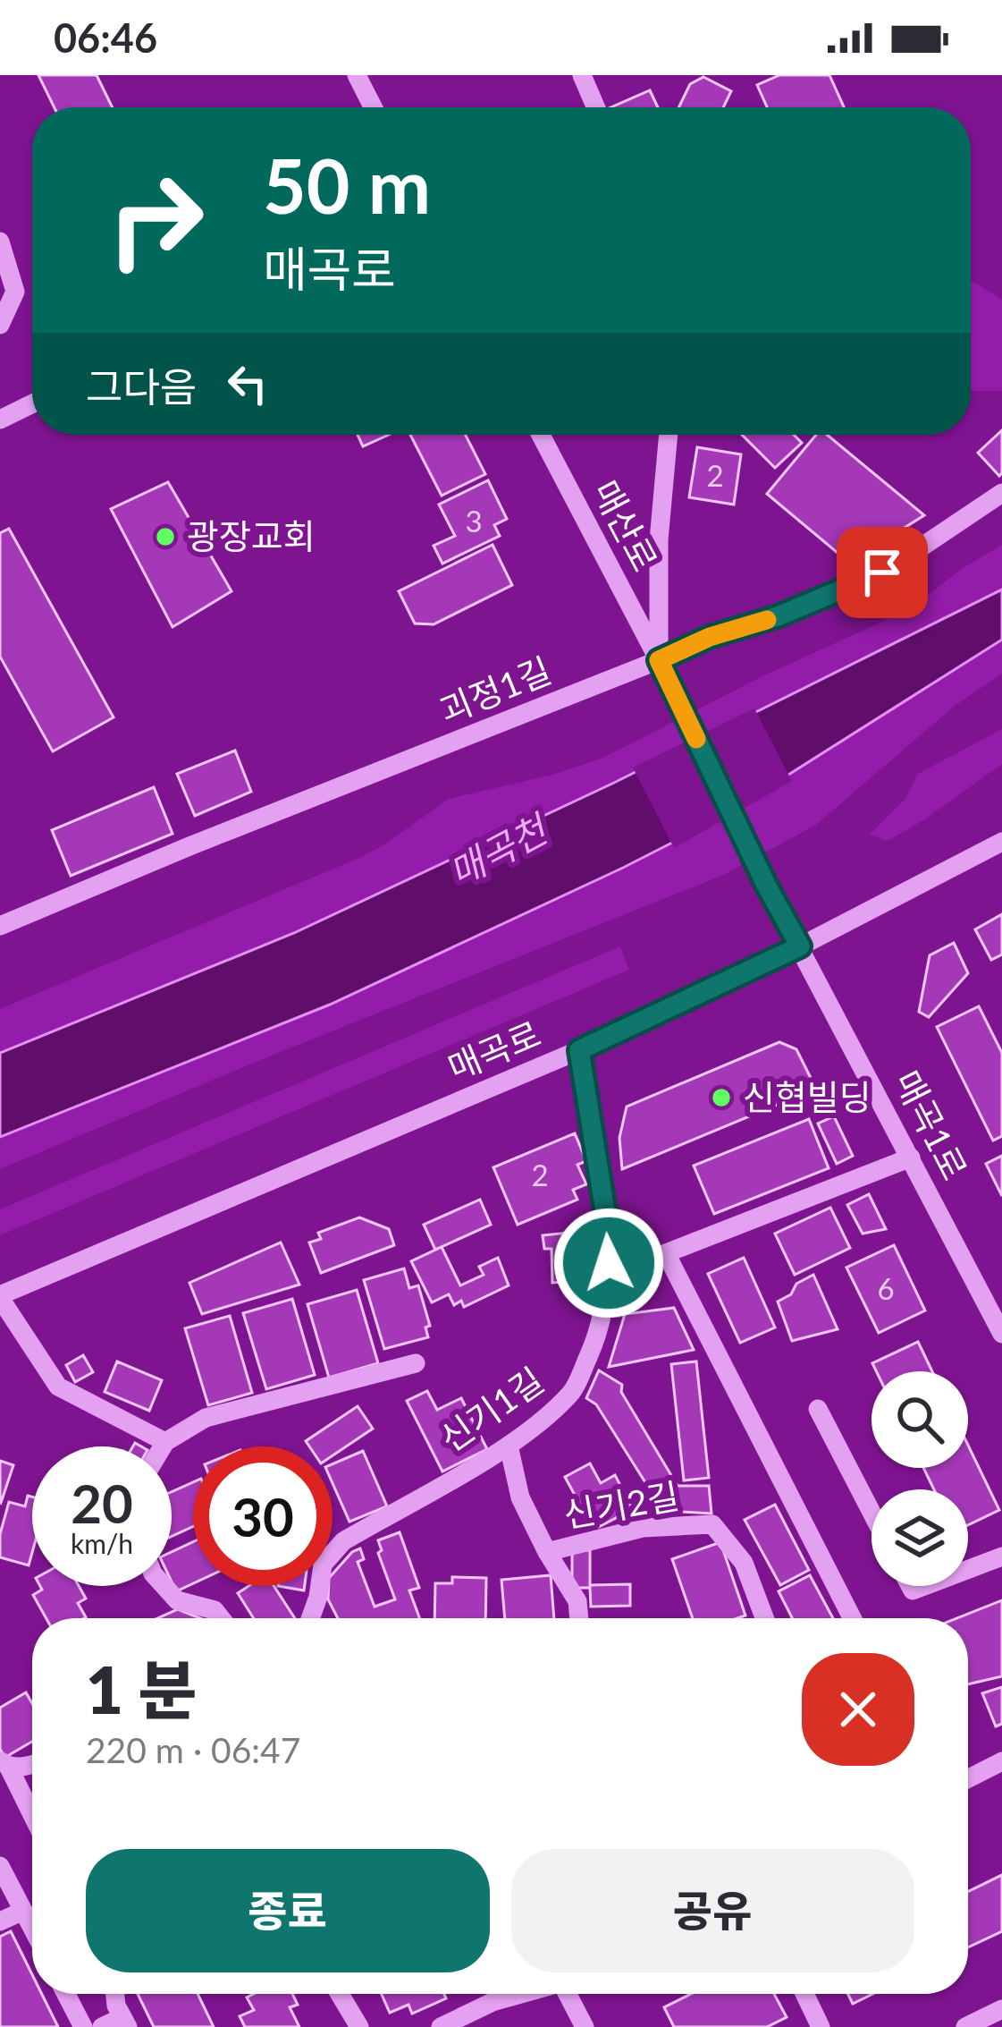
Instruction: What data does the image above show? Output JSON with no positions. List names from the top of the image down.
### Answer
{
  "streets": {
    "street": [
      "매산로",
      "괴정1길",
      "매곡로",
      "매곡1로",
      "신기1길",
      "신기2길"
    ]
  },
  "crossings": [
    ["매산로", "괴정1길"],
    ["매산로", "매곡1로"],
    ["매곡로", "매곡1로"],
    ["매곡로", "신기1길"],
    ["신기1길", "신기2길"]
  ],
  "water": ["매곡천"],
  "places": ["광장교회", "신협빌딩"],
  "house_numbers": [
    "2",
    "3",
    "2",
    "6"
  ],
  "page": {
    "status": "06:46",
    "turn": ["50 m", "매곡로"],
    "then": "그다음",
    "speed": "20 km/h",
    "limit": "30",
    "heading": ["1 분", "220 m · 06:47"],
    "buttons": ["종료", "공유"]
  }
}
